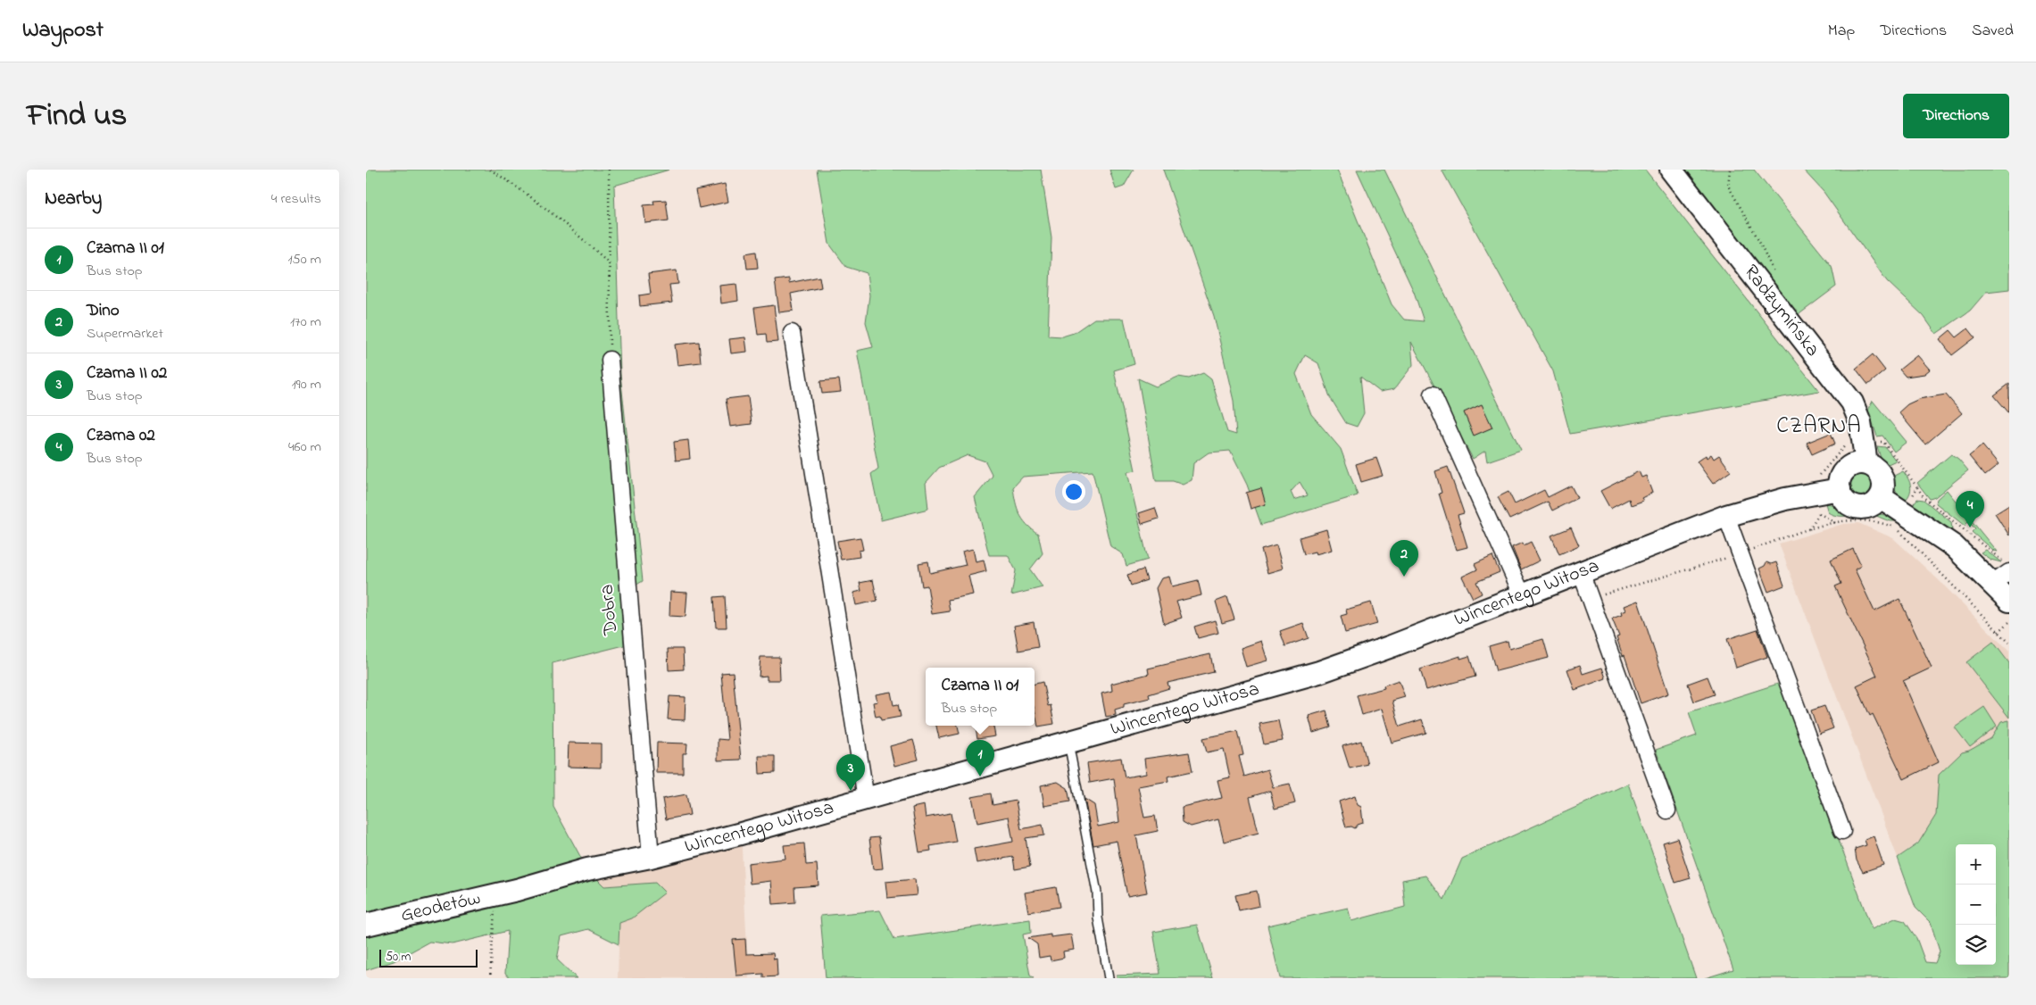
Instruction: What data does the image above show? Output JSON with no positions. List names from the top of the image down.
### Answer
{
  "streets": {
    "main road": ["Radzymińska", "Wincentego Witosa", "Geodetów"],
    "street": ["Dobra"]
  },
  "crossings": [
    ["Radzymińska", "Wincentego Witosa"],
    ["Wincentego Witosa", "Dobra"],
    ["Wincentego Witosa", "Geodetów"]
  ],
  "districts": ["CZARNA"],
  "scale_bar": "50 m",
  "page": {
    "header": "Waypost",
    "nav": ["Map", "Directions", "Saved"],
    "title": "Find us",
    "buttons": "Directions",
    "heading": ["Nearby", "4 results"],
    "list": [
      {
        "mark": "1",
        "name": "Czarna II 01",
        "note": "Bus stop",
        "value": "150 m"
      },
      {
        "mark": "2",
        "name": "Dino",
        "note": "Supermarket",
        "value": "170 m"
      },
      {
        "mark": "3",
        "name": "Czarna II 02",
        "note": "Bus stop",
        "value": "190 m"
      },
      {
        "mark": "4",
        "name": "Czarna 02",
        "note": "Bus stop",
        "value": "460 m"
      }
    ],
    "pins": [
      "4",
      "2",
      "1",
      "3"
    ],
    "popup": ["Czarna II 01", "Bus stop"],
    "map_buttons": ["+", "−"],
    "scale": "50 m"
  }
}
